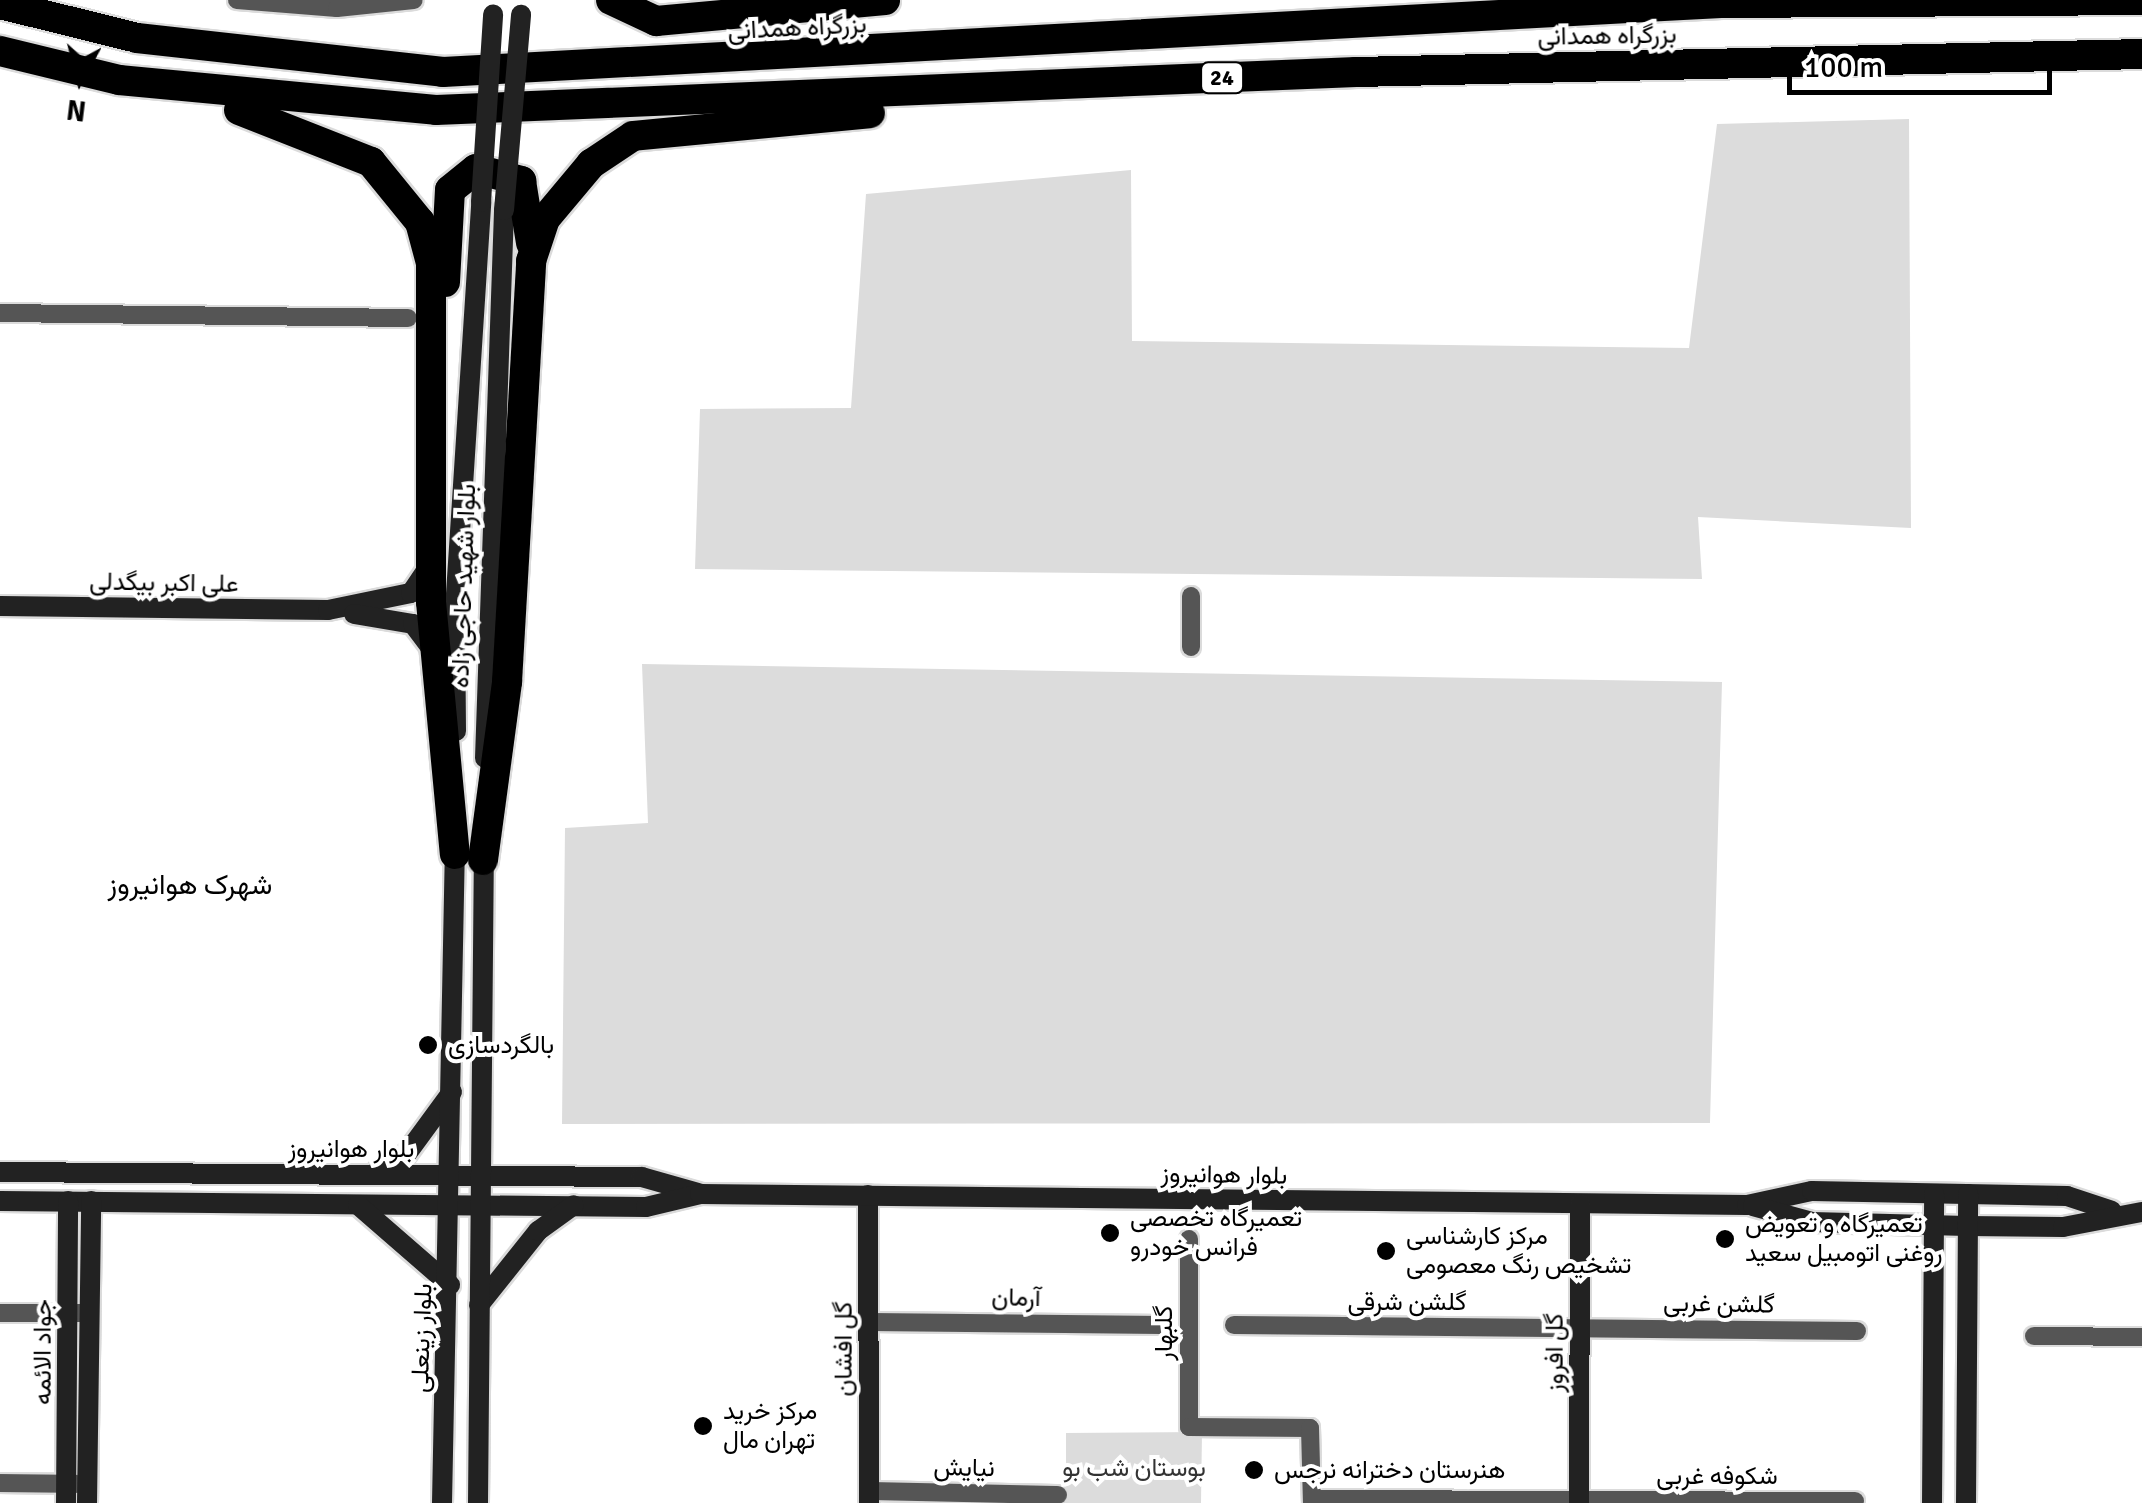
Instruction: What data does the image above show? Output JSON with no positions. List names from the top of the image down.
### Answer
{
  "streets": {
    "highway": ["بزرگراه همدانی", "24"],
    "main road": [
      "علی اکبر بیگدلی",
      "بلوار شهید حاجی زاده",
      "بلوار هوانیروز",
      "بلوار زینعلی",
      "گل افشان",
      "جواد الائمه",
      "گل افروز"
    ],
    "street": [
      "آرمان",
      "گلشن شرقی",
      "گلشن غربی",
      "گلبهار",
      "نیایش",
      "شکوفه غربی"
    ]
  },
  "crossings": [
    ["بلوار شهید حاجی زاده", "بلوار هوانیروز"],
    ["بلوار شهید حاجی زاده", "بلوار زینعلی"],
    ["بلوار هوانیروز", "بلوار زینعلی"],
    ["بلوار هوانیروز", "گل افشان"],
    ["بلوار هوانیروز", "جواد الائمه"],
    ["بلوار هوانیروز", "گل افروز"],
    ["آرمان", "گل افشان"],
    ["گلشن شرقی", "گلشن غربی"],
    ["گلشن شرقی", "گل افروز"],
    ["گلشن غربی", "گل افروز"],
    ["گلبهار", "شکوفه غربی"],
    ["گل افشان", "نیایش"],
    ["گل افروز", "شکوفه غربی"]
  ],
  "districts": ["شهرک هوانیروز"],
  "parks": ["بوستان شب بو"],
  "places": [
    "بالگردسازی",
    "تعمیرگاه تخصصی فرانس خودرو",
    "تعمیرگاه و تعویض روغنی اتومبیل سعید",
    "مرکز کارشناسی تشخیص رنگ معصومی",
    "مرکز خرید تهران مال",
    "هنرستان دخترانه نرجس"
  ],
  "scale_bar": "100 m",
  "north": "bottom"
}
